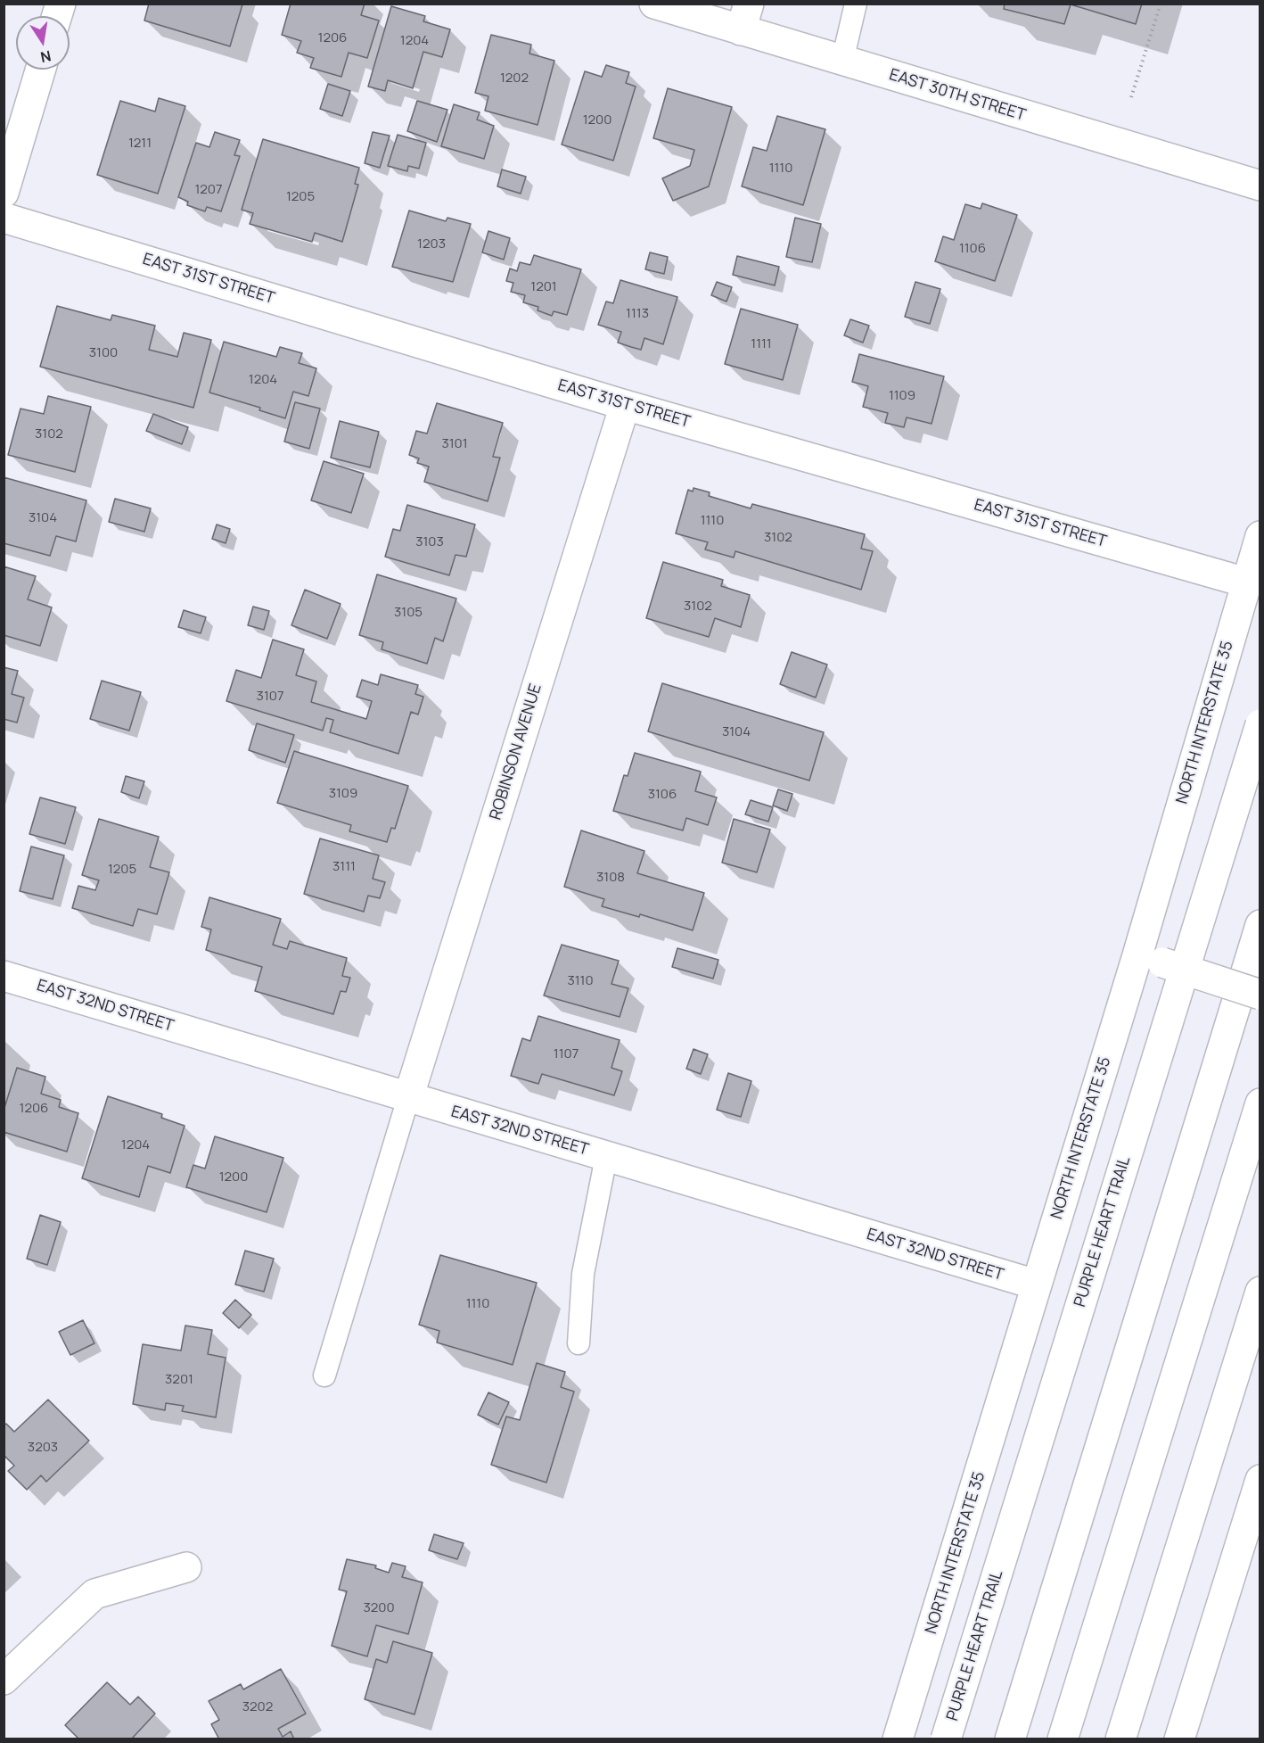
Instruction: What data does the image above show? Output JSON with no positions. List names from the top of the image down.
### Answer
{
  "streets": {
    "main road": [
      "EAST 30TH STREET",
      "EAST 31ST STREET",
      "NORTH INTERSTATE 35",
      "ROBINSON AVENUE",
      "EAST 32ND STREET",
      "PURPLE HEART TRAIL"
    ]
  },
  "crossings": [
    ["EAST 31ST STREET", "NORTH INTERSTATE 35"],
    ["EAST 31ST STREET", "ROBINSON AVENUE"],
    ["NORTH INTERSTATE 35", "EAST 32ND STREET"],
    ["ROBINSON AVENUE", "EAST 32ND STREET"]
  ],
  "house_numbers": [
    "1206",
    "1204",
    "1202",
    "1200",
    "1211",
    "1110",
    "1207",
    "1205",
    "1203",
    "1106",
    "1201",
    "1113",
    "1111",
    "3100",
    "1204",
    "1109",
    "3102",
    "3101",
    "3104",
    "1110",
    "3102",
    "3103",
    "3102",
    "3105",
    "3107",
    "3104",
    "3109",
    "3106",
    "3111",
    "1205",
    "3108",
    "3110",
    "1107",
    "1206",
    "1204",
    "1200",
    "1110",
    "3201",
    "3203",
    "3200",
    "3202"
  ],
  "north": "bottom"
}
